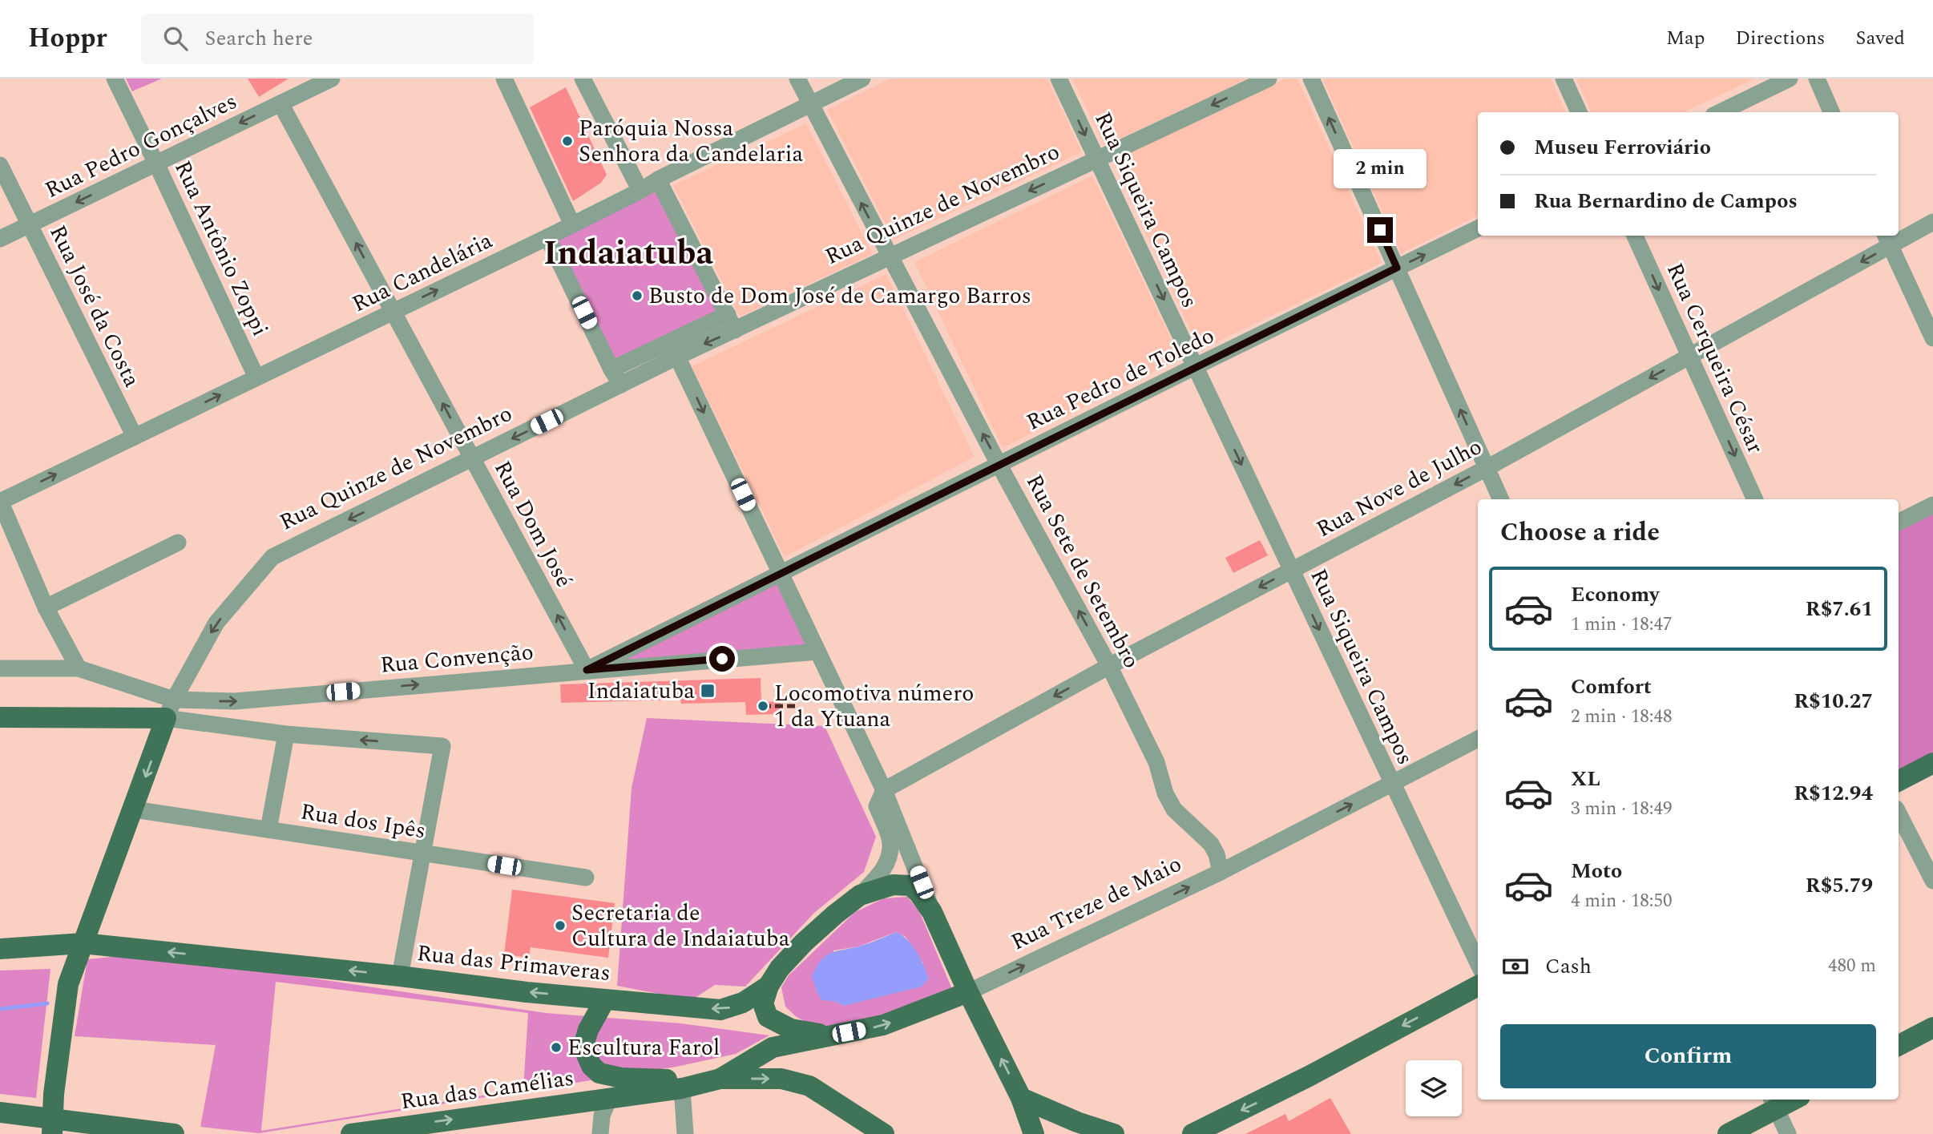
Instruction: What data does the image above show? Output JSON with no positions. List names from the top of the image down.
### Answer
{
  "streets": {
    "main road": [
      "Rua Quinze de Novembro",
      "Rua Treze de Maio",
      "Rua das Primaveras",
      "Rua das Camélias"
    ],
    "street": [
      "Rua Pedro Gonçalves",
      "Rua Siqueira Campos",
      "Rua Antônio Zoppi",
      "Rua Candelária",
      "Rua José da Costa",
      "Rua Cerqueira César",
      "Rua Pedro de Toledo",
      "Rua Nove de Julho",
      "Rua Dom José",
      "Rua Sete de Setembro",
      "Rua Convenção",
      "Rua dos Ipês"
    ]
  },
  "crossings": [
    ["Rua Pedro Gonçalves", "Rua Antônio Zoppi"],
    ["Rua Pedro Gonçalves", "Rua José da Costa"],
    ["Rua Pedro Gonçalves", "Rua Dom José"],
    ["Rua Quinze de Novembro", "Rua Siqueira Campos"],
    ["Rua Quinze de Novembro", "Rua Dom José"],
    ["Rua Quinze de Novembro", "Rua Sete de Setembro"],
    ["Rua Quinze de Novembro", "Rua Convenção"],
    ["Rua Quinze de Novembro", "Rua dos Ipês"],
    ["Rua Quinze de Novembro", "Rua das Primaveras"],
    ["Rua Siqueira Campos", "Rua Pedro de Toledo"],
    ["Rua Siqueira Campos", "Rua Nove de Julho"],
    ["Rua Siqueira Campos", "Rua Treze de Maio"],
    ["Rua Antônio Zoppi", "Rua Candelária"],
    ["Rua Candelária", "Rua José da Costa"],
    ["Rua Candelária", "Rua Dom José"],
    ["Rua Candelária", "Rua Sete de Setembro"],
    ["Rua Cerqueira César", "Rua Nove de Julho"],
    ["Rua Pedro de Toledo", "Rua Dom José"],
    ["Rua Pedro de Toledo", "Rua Sete de Setembro"],
    ["Rua Pedro de Toledo", "Rua Convenção"],
    ["Rua Nove de Julho", "Rua Sete de Setembro"],
    ["Rua Nove de Julho", "Rua das Primaveras"],
    ["Rua Dom José", "Rua Convenção"],
    ["Rua Sete de Setembro", "Rua Treze de Maio"],
    ["Rua Treze de Maio", "Rua das Camélias"]
  ],
  "one_way": [
    "Rua Pedro Gonçalves",
    "Rua Quinze de Novembro",
    "Rua Siqueira Campos",
    "Rua Cerqueira César",
    "Rua Nove de Julho",
    "Rua Dom José",
    "Rua Sete de Setembro",
    "Rua Convenção",
    "Rua Treze de Maio",
    "Rua das Primaveras",
    "Rua das Camélias"
  ],
  "districts": ["Indaiatuba"],
  "places": {
    "other": [
      "Paróquia Nossa Senhora da Candelaria",
      "Busto de Dom José de Camargo Barros",
      "Locomotiva número 1 da Ytuana",
      "Secretaria de Cultura de Indaiatuba",
      "Escultura Farol"
    ],
    "transit": ["Indaiatuba"]
  },
  "page": {
    "header": "Hoppr",
    "search": "Search here",
    "nav": ["Map", "Directions", "Saved"],
    "banner": ["Museu Ferroviário", "Rua Bernardino de Campos"],
    "bubble": "2 min",
    "heading": "Choose a ride",
    "list": [
      {
        "name": "Economy",
        "note": "1 min · 18:47",
        "value": "R$7.61"
      },
      {
        "name": "Comfort",
        "note": "2 min · 18:48",
        "value": "R$10.27"
      },
      {
        "name": "XL",
        "note": "3 min · 18:49",
        "value": "R$12.94"
      },
      {
        "name": "Moto",
        "note": "4 min · 18:50",
        "value": "R$5.79"
      }
    ],
    "pay": ["Cash", "480 m"],
    "buttons": "Confirm"
  }
}
